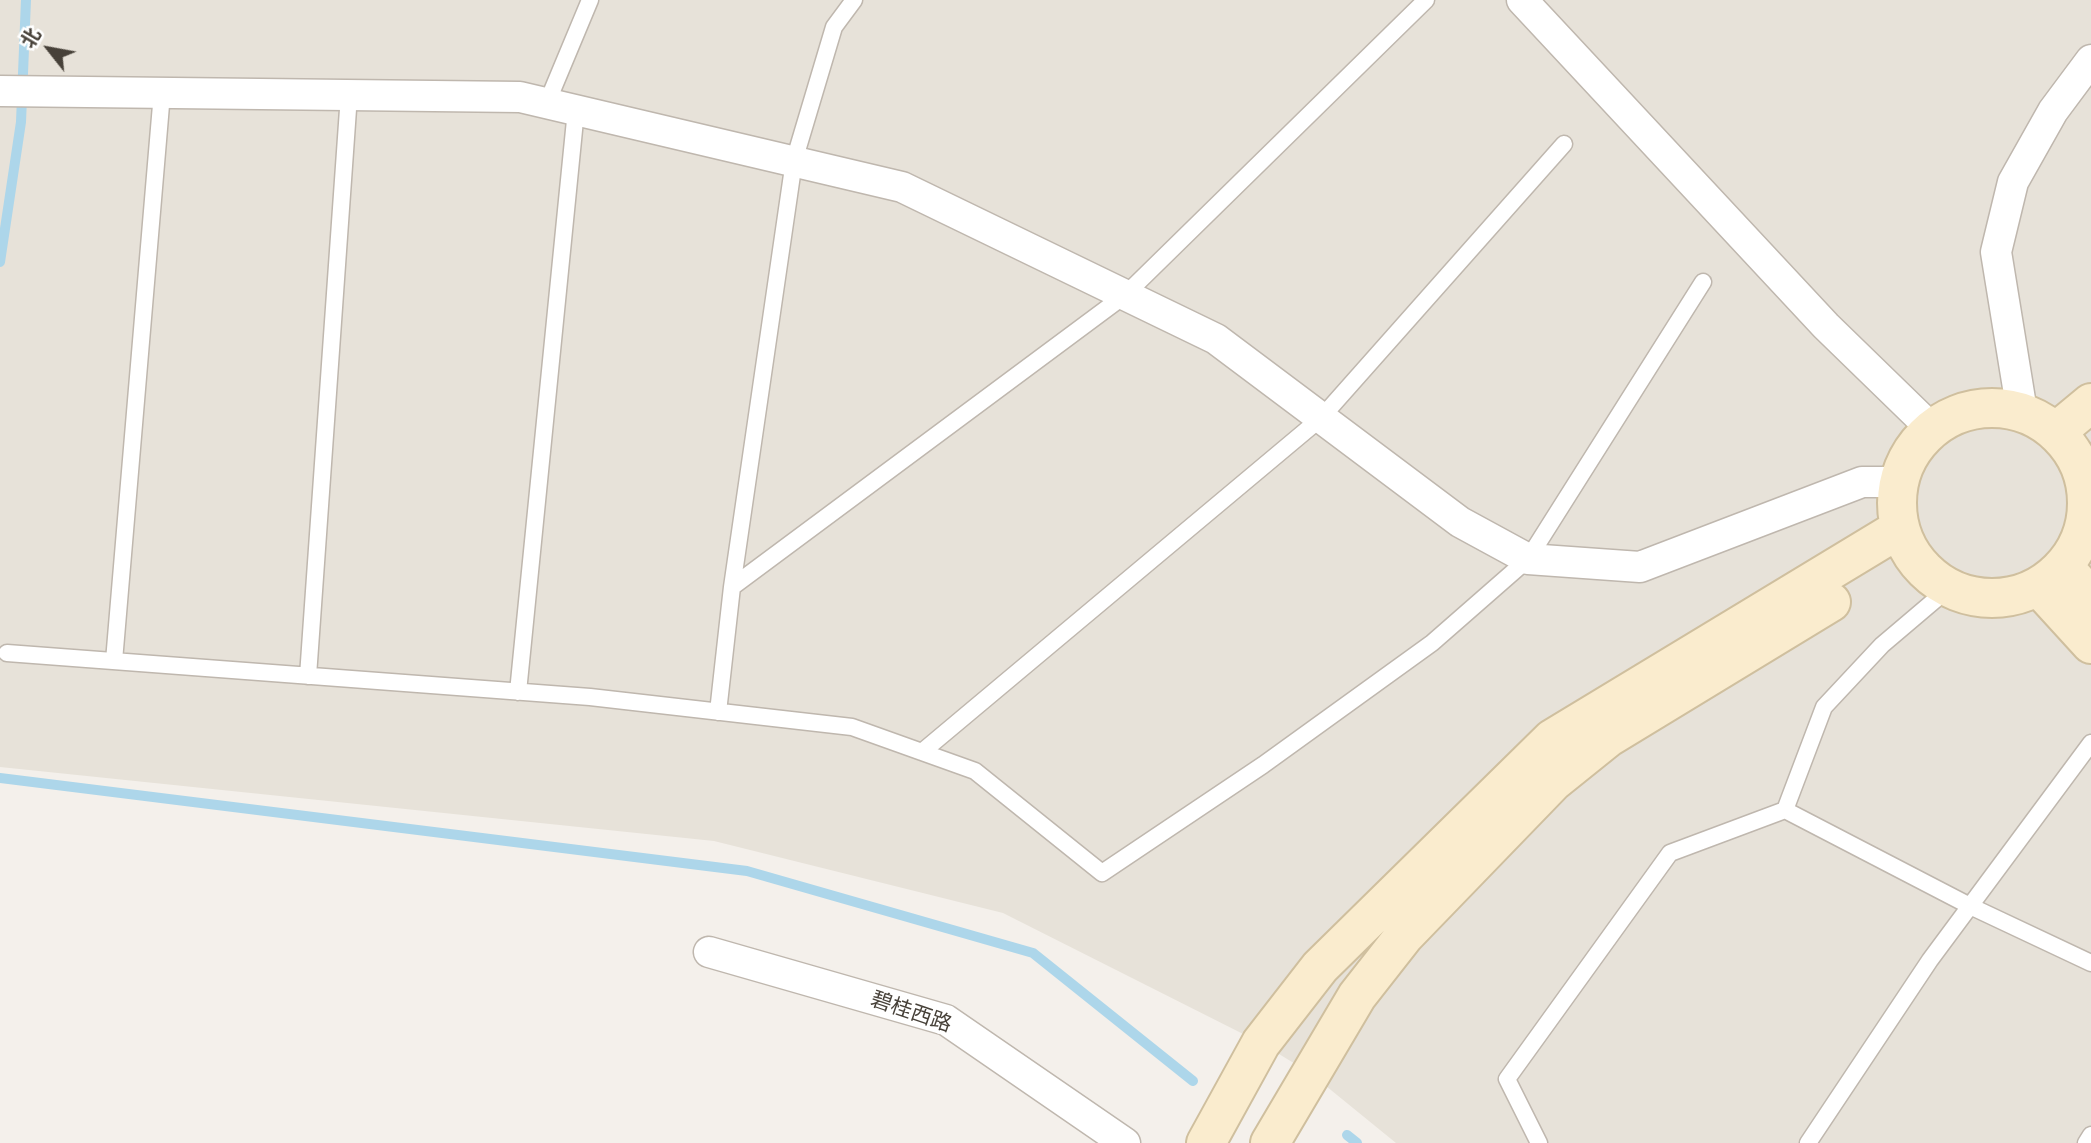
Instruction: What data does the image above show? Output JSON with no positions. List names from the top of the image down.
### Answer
{
  "streets": {
    "street": ["碧桂西路"]
  },
  "north": "top left"
}
